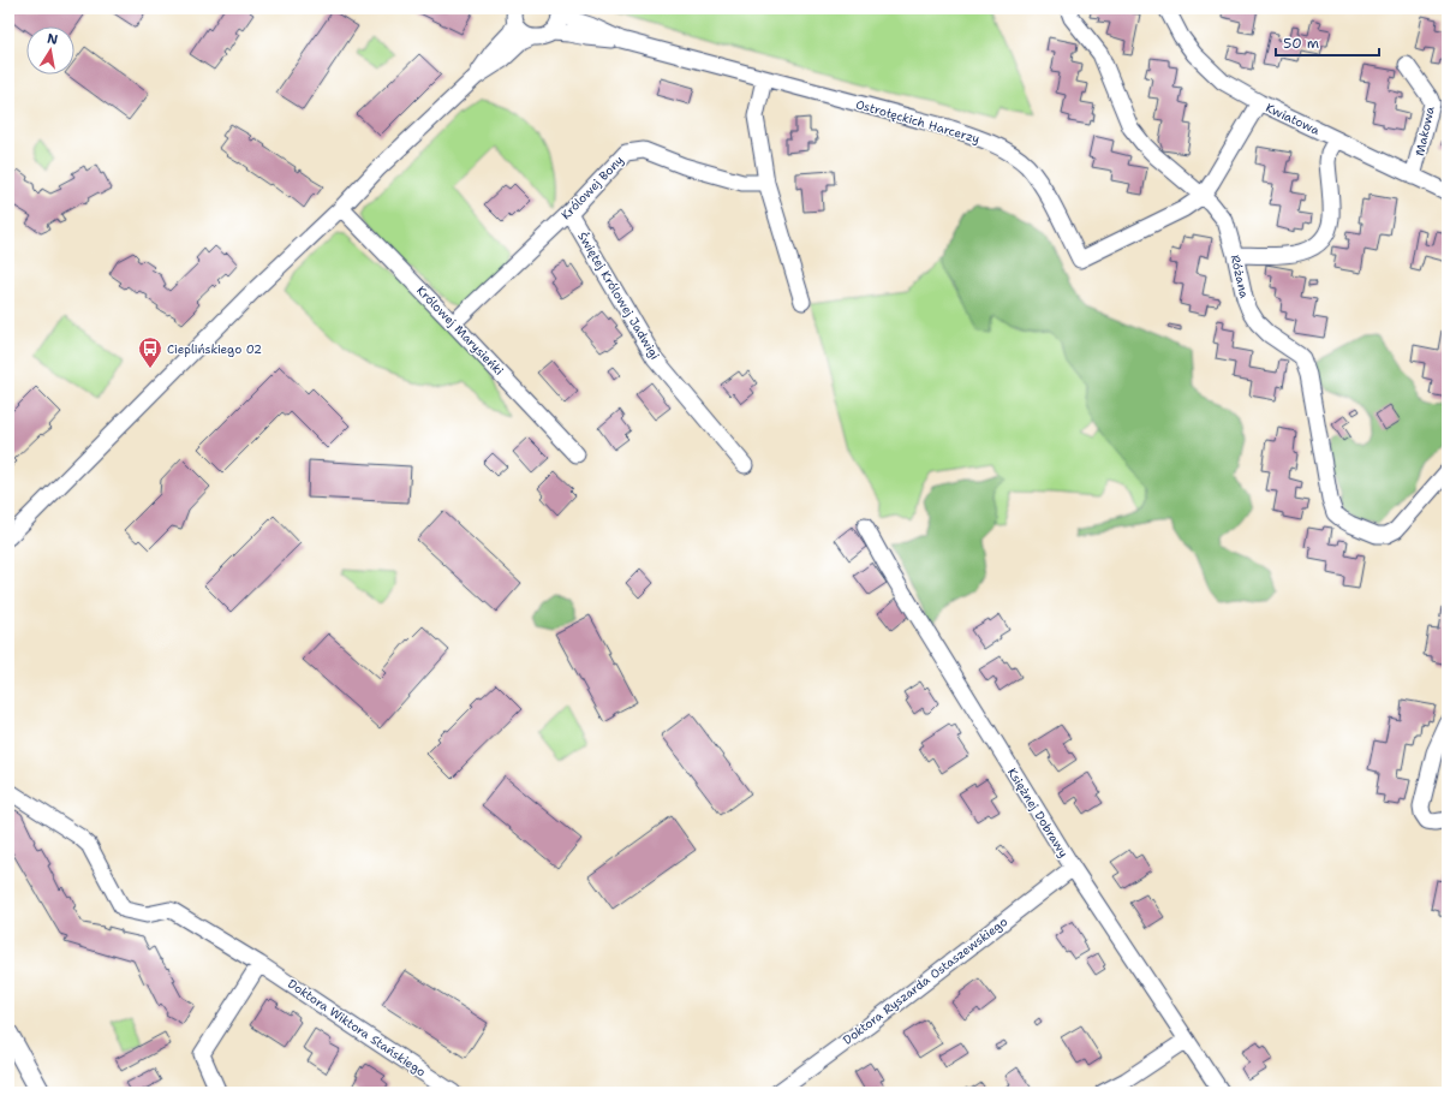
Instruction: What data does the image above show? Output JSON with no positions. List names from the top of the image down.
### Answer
{
  "streets": {
    "street": [
      "Kwiatowa",
      "Ostrołęckich Harcerzy",
      "Makowa",
      "Królowej Bony",
      "Różana",
      "Świętej Królowej Jadwigi",
      "Królowej Marysieńki",
      "Księżnej Dobrawy",
      "Doktora Ryszarda Ostaszewskiego",
      "Doktora Wiktora Stańskiego"
    ]
  },
  "crossings": [
    ["Kwiatowa", "Makowa"],
    ["Ostrołęckich Harcerzy", "Różana"],
    ["Królowej Bony", "Świętej Królowej Jadwigi"],
    ["Królowej Bony", "Królowej Marysieńki"],
    ["Księżnej Dobrawy", "Doktora Ryszarda Ostaszewskiego"]
  ],
  "places": {
    "bus stop": ["Cieplińskiego 02"]
  },
  "scale_bar": "50 m",
  "north": "top"
}
